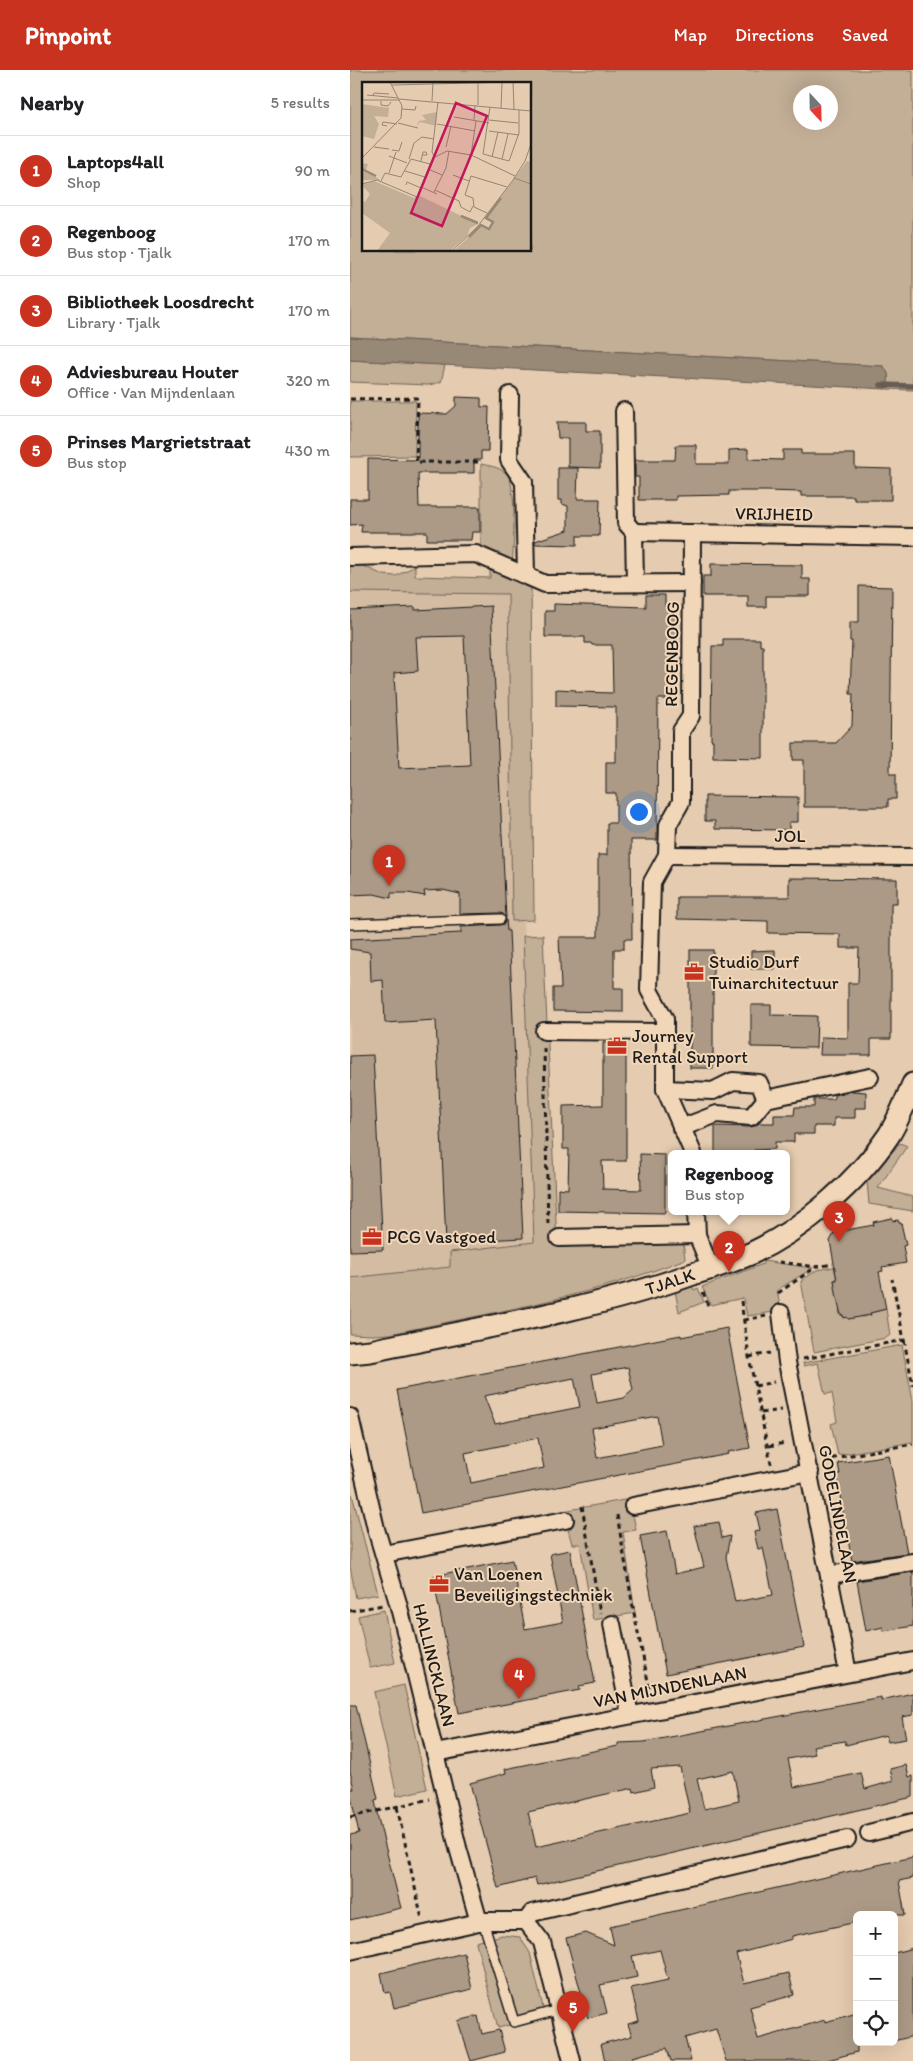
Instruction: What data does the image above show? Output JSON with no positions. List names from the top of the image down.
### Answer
{
  "streets": {
    "street": [
      "VRIJHEID",
      "REGENBOOG",
      "JOL",
      "TJALK",
      "GODELINDELAAN",
      "HALLINCKLAAN",
      "VAN MIJNDENLAAN"
    ]
  },
  "crossings": [
    ["VRIJHEID", "REGENBOOG"],
    ["REGENBOOG", "JOL"],
    ["GODELINDELAAN", "VAN MIJNDENLAAN"],
    ["HALLINCKLAAN", "VAN MIJNDENLAAN"]
  ],
  "places": {
    "office": [
      "Studio Durf Tuinarchitectuur",
      "Journey Rental Support",
      "PCG Vastgoed",
      "Van Loenen Beveiligingstechniek"
    ]
  },
  "north": "bottom",
  "page": {
    "header": "Pinpoint",
    "nav": ["Map", "Directions", "Saved"],
    "heading": ["Nearby", "5 results"],
    "list": [
      {
        "mark": "1",
        "name": "Laptops4all",
        "note": "Shop",
        "value": "90 m"
      },
      {
        "mark": "2",
        "name": "Regenboog",
        "note": "Bus stop · Tjalk",
        "value": "170 m"
      },
      {
        "mark": "3",
        "name": "Bibliotheek Loosdrecht",
        "note": "Library · Tjalk",
        "value": "170 m"
      },
      {
        "mark": "4",
        "name": "Adviesbureau Houter",
        "note": "Office · Van Mijndenlaan",
        "value": "320 m"
      },
      {
        "mark": "5",
        "name": "Prinses Margrietstraat",
        "note": "Bus stop",
        "value": "430 m"
      }
    ],
    "pins": [
      "1",
      "3",
      "2",
      "4",
      "5"
    ],
    "popup": ["Regenboog", "Bus stop"],
    "map_buttons": ["+", "−"]
  }
}
